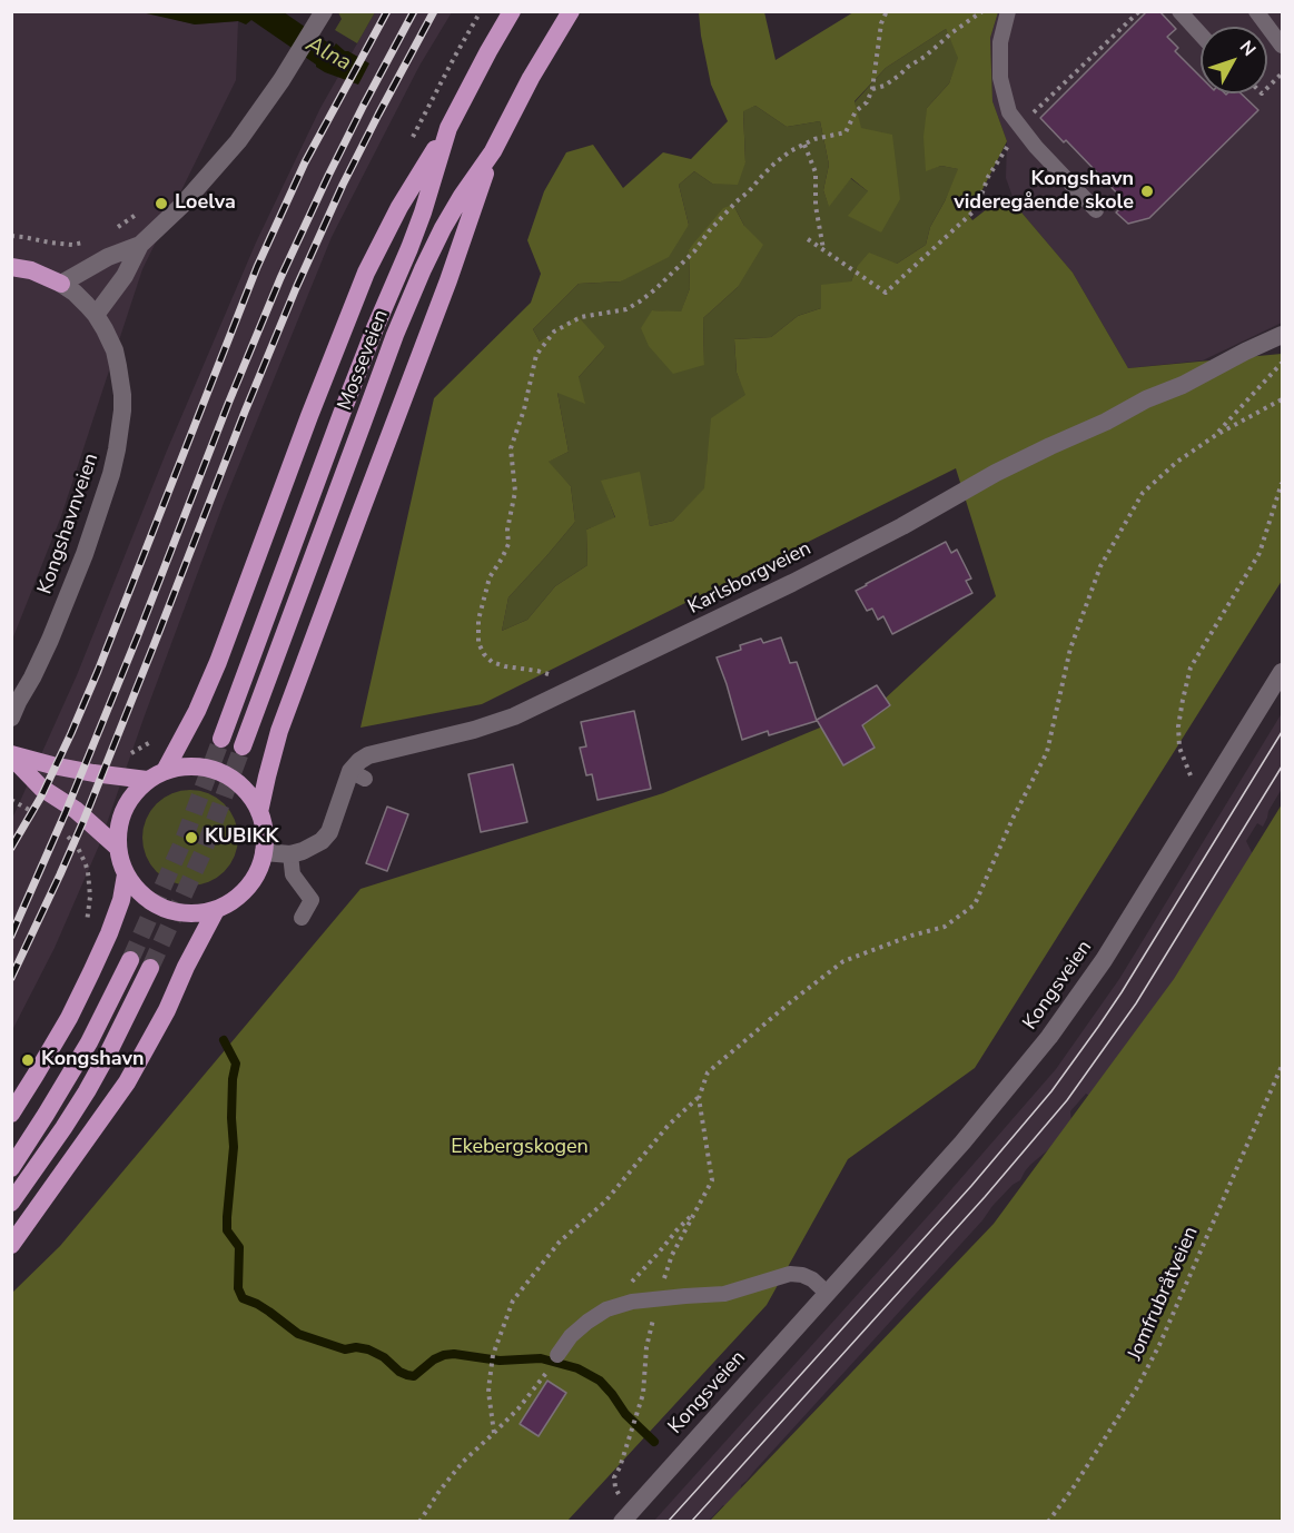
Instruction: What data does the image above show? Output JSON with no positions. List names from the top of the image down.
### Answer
{
  "streets": {
    "highway": ["Mosseveien"],
    "street": ["Kongshavnveien", "Karlsborgveien", "Kongsveien"],
    "path": ["Jomfrubråtveien"]
  },
  "water": ["Alna"],
  "parks": ["Ekebergskogen"],
  "places": [
    "Kongshavn videregående skole",
    "Loelva",
    "KUBIKK",
    "Kongshavn"
  ],
  "north": "top right"
}
